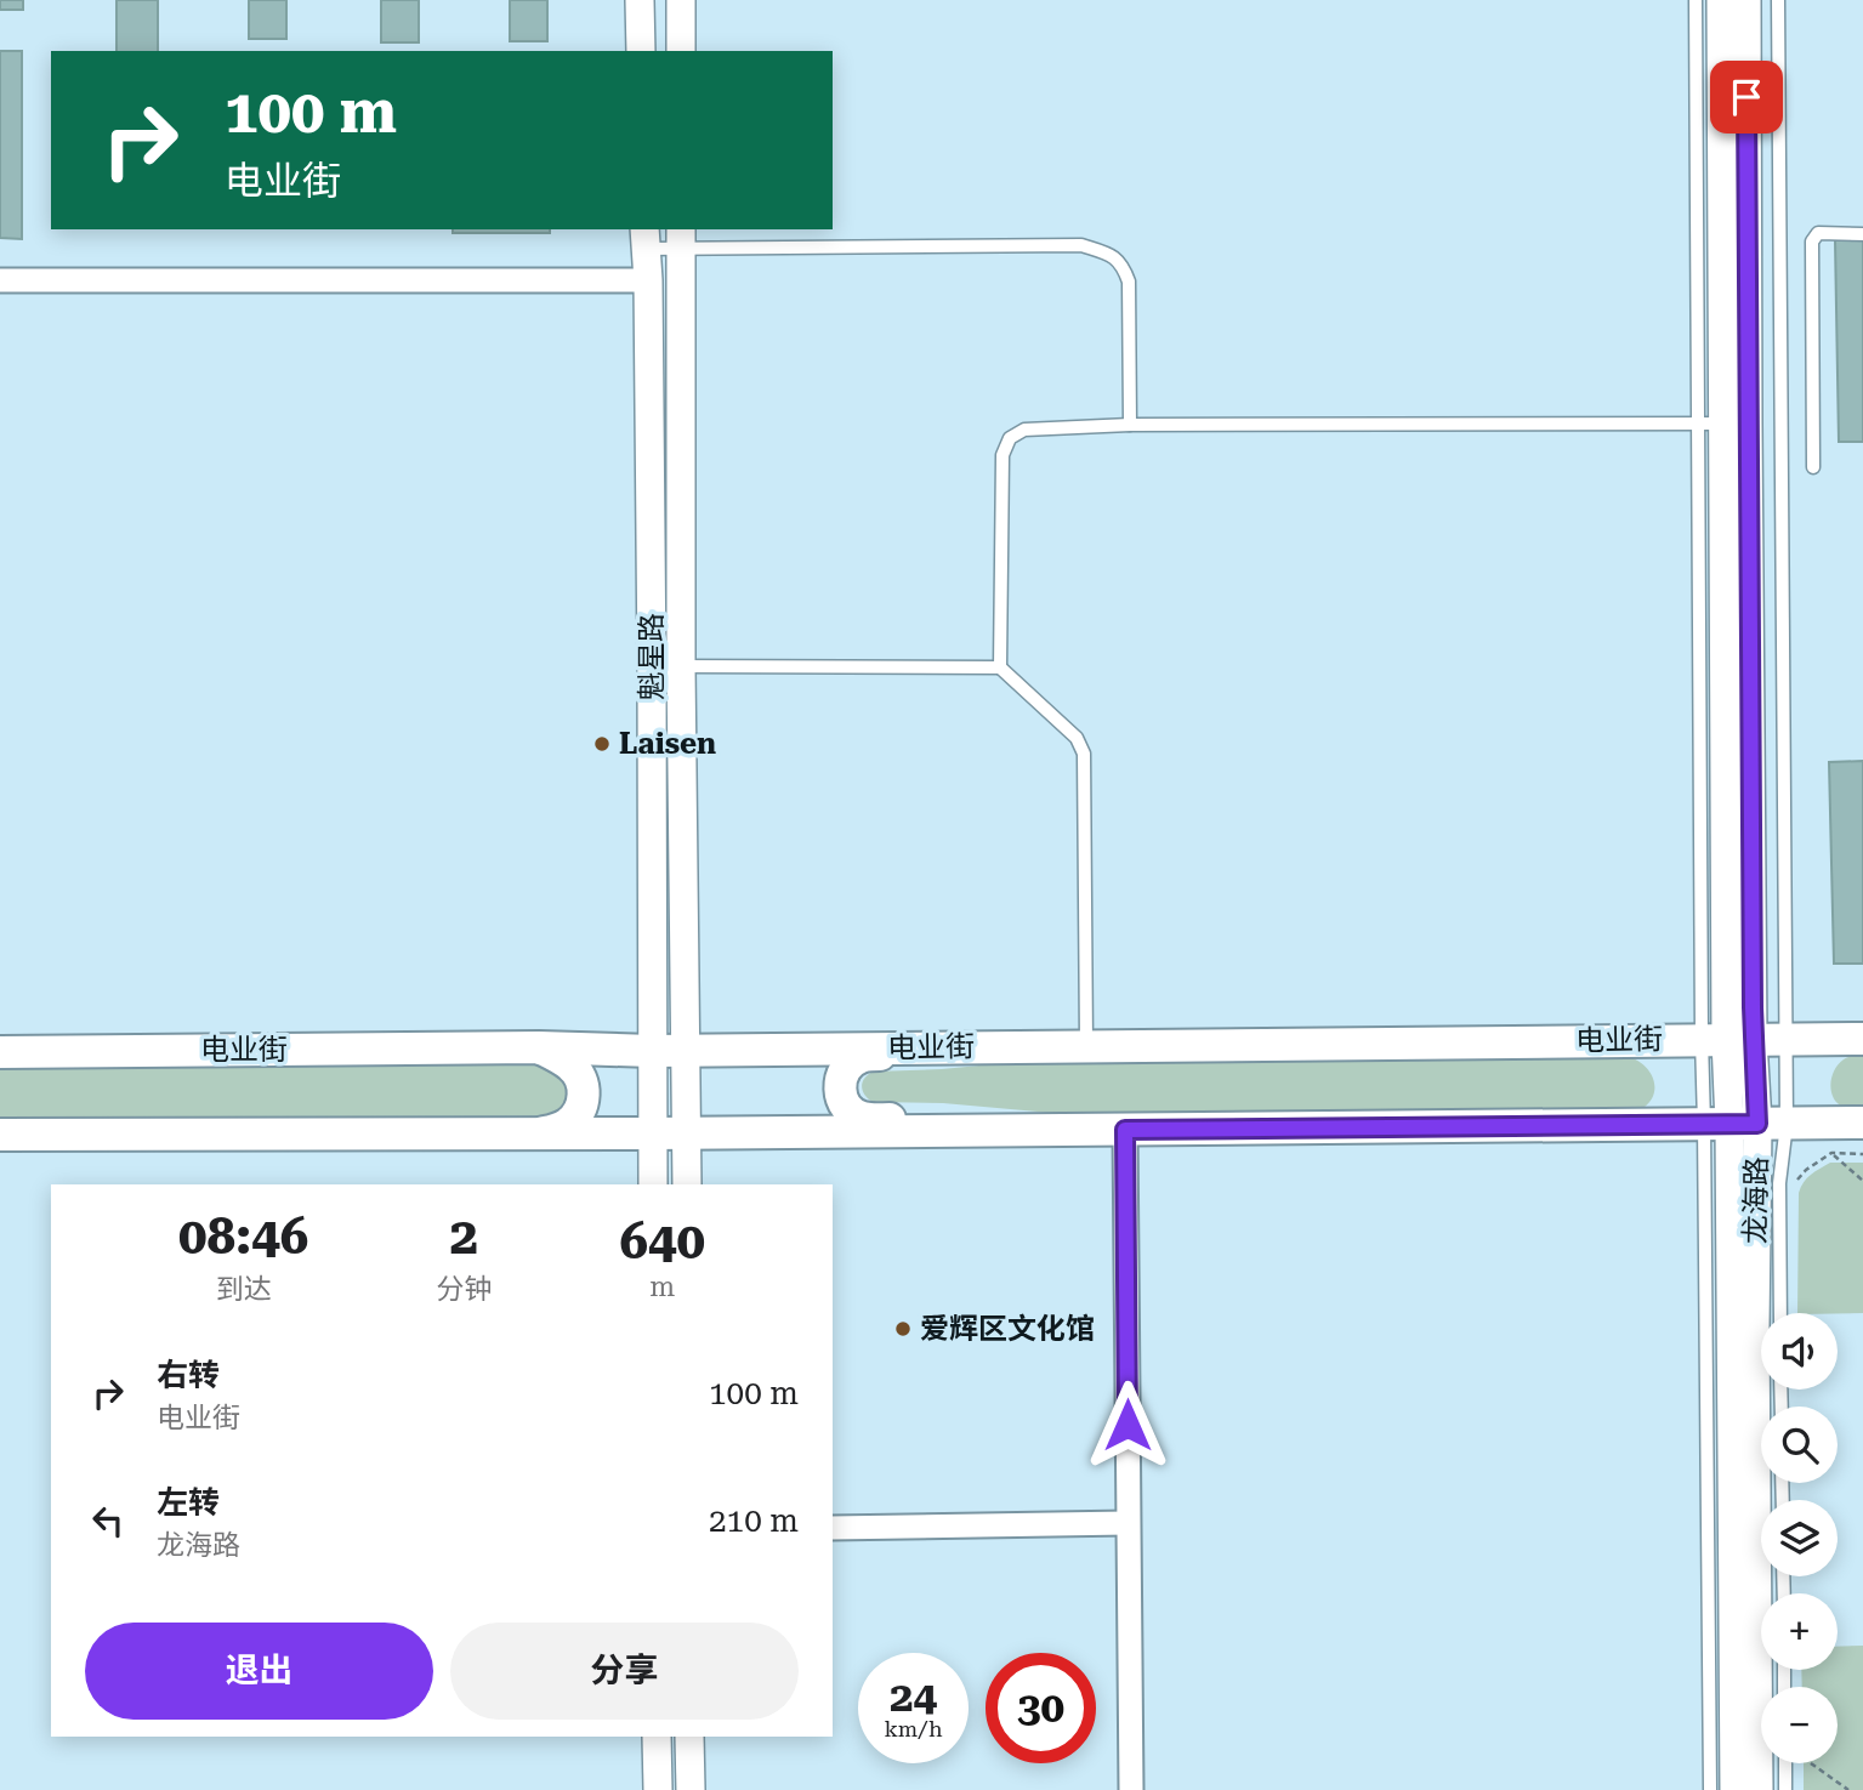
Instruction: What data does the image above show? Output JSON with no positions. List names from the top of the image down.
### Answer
{
  "streets": {
    "main road": ["电业街"],
    "street": ["魁星路", "龙海路"]
  },
  "crossings": [
    ["魁星路", "电业街"],
    ["电业街", "龙海路"]
  ],
  "places": ["Laisen", "爱辉区文化馆"],
  "page": {
    "turn": ["100 m", "电业街"],
    "eta": [
      "08:46",
      "到达",
      "2",
      "分钟",
      "640",
      "m"
    ],
    "map_buttons": ["+", "−"],
    "list": [
      {
        "name": "右转",
        "note": "电业街",
        "value": "100 m"
      },
      {
        "name": "左转",
        "note": "龙海路",
        "value": "210 m"
      }
    ],
    "buttons": ["退出", "分享"],
    "speed": "24 km/h",
    "limit": "30"
  }
}
